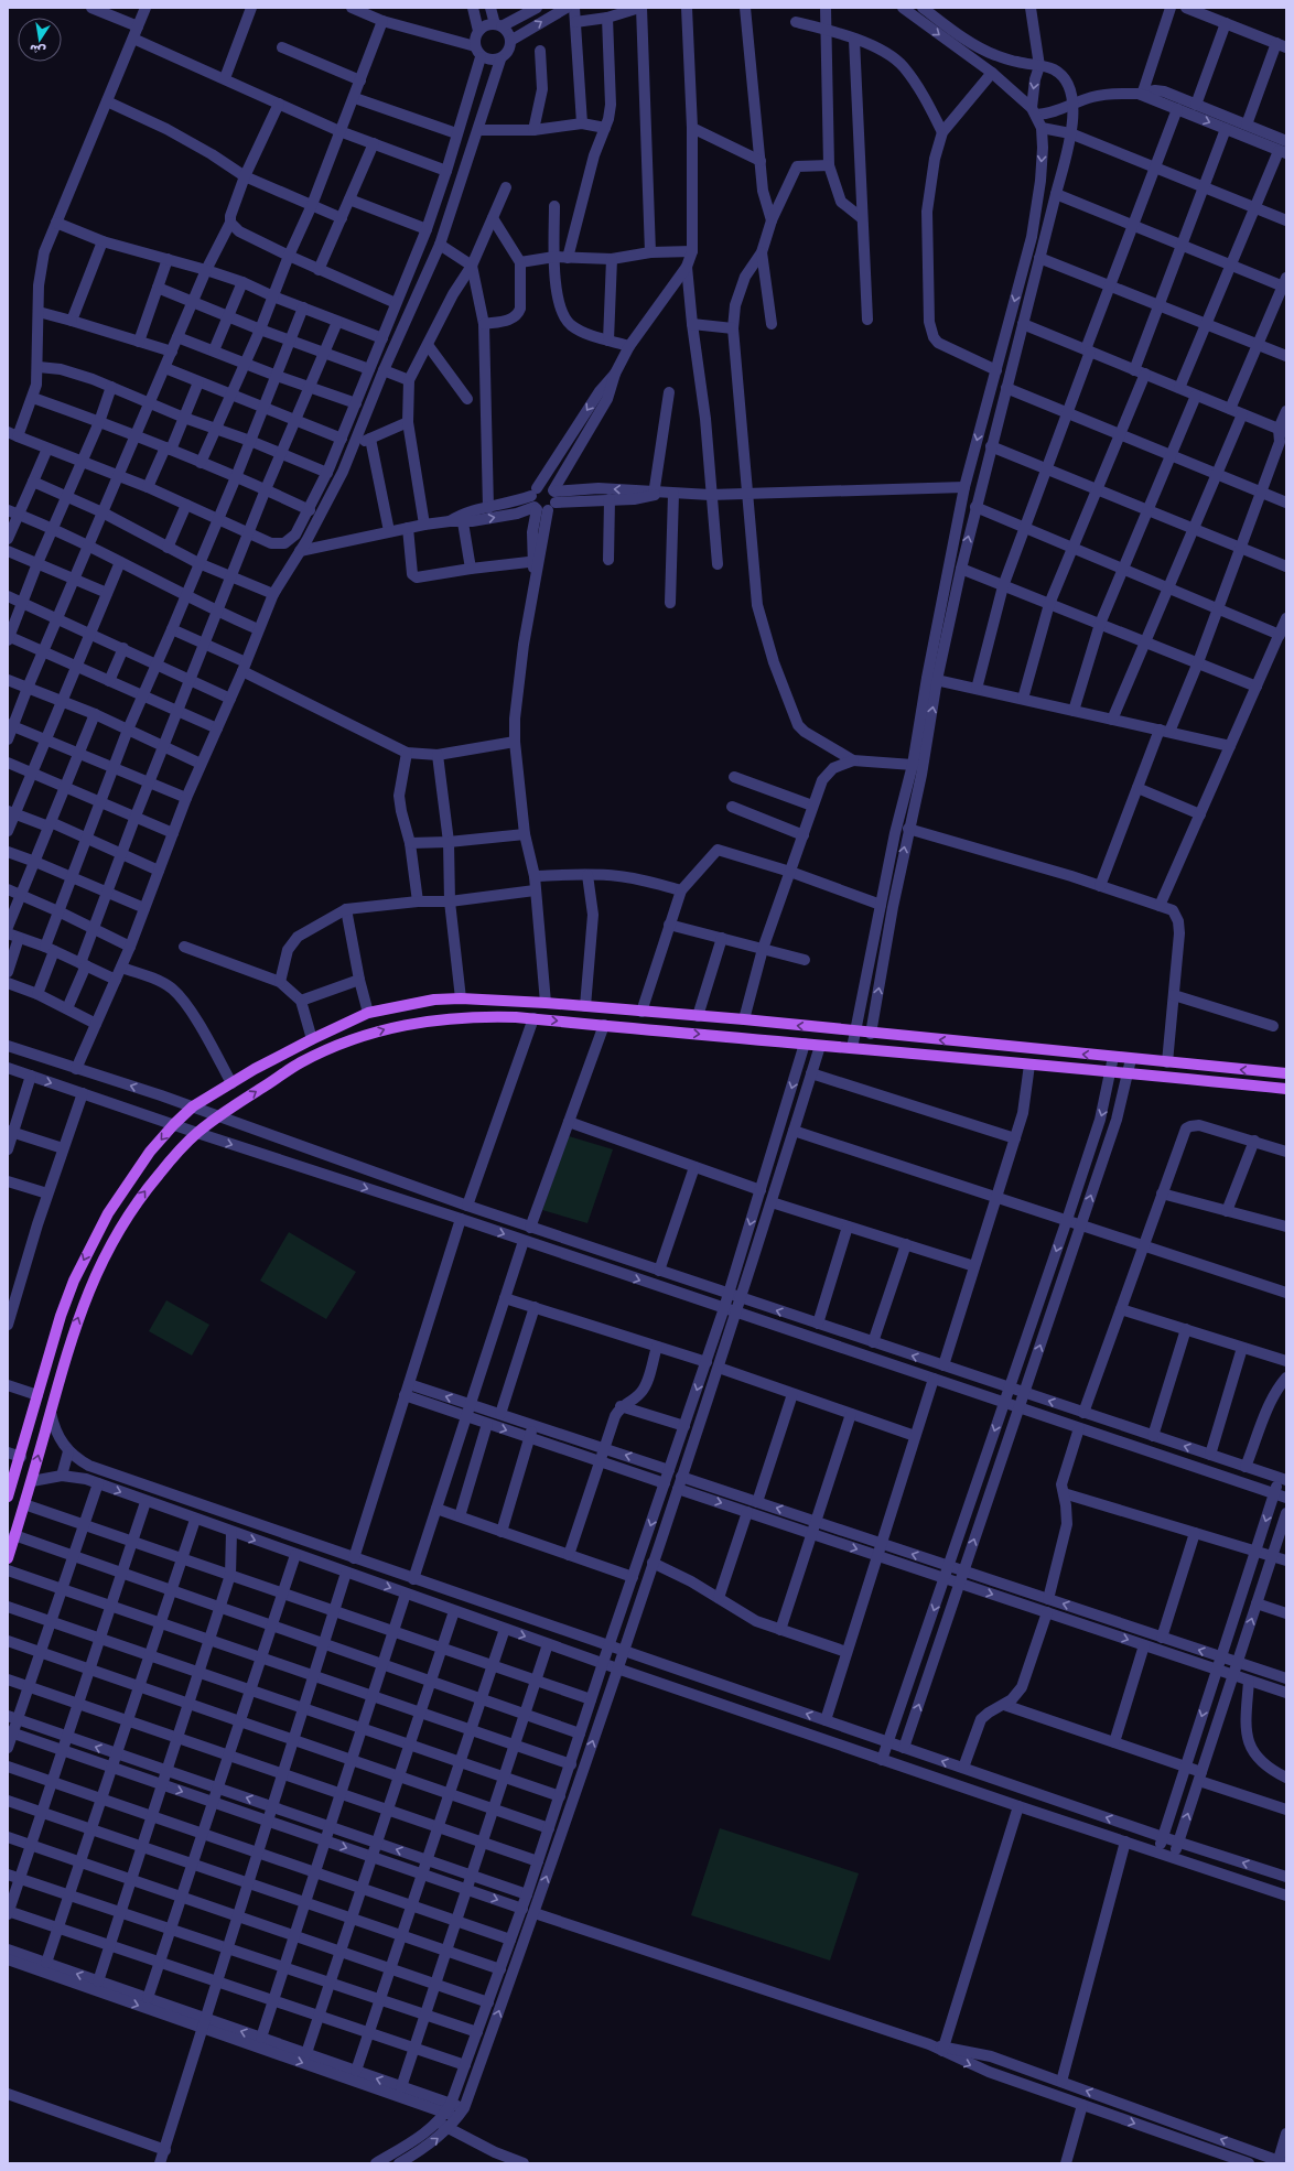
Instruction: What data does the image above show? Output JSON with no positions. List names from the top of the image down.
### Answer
{
  "north": "bottom"
}
